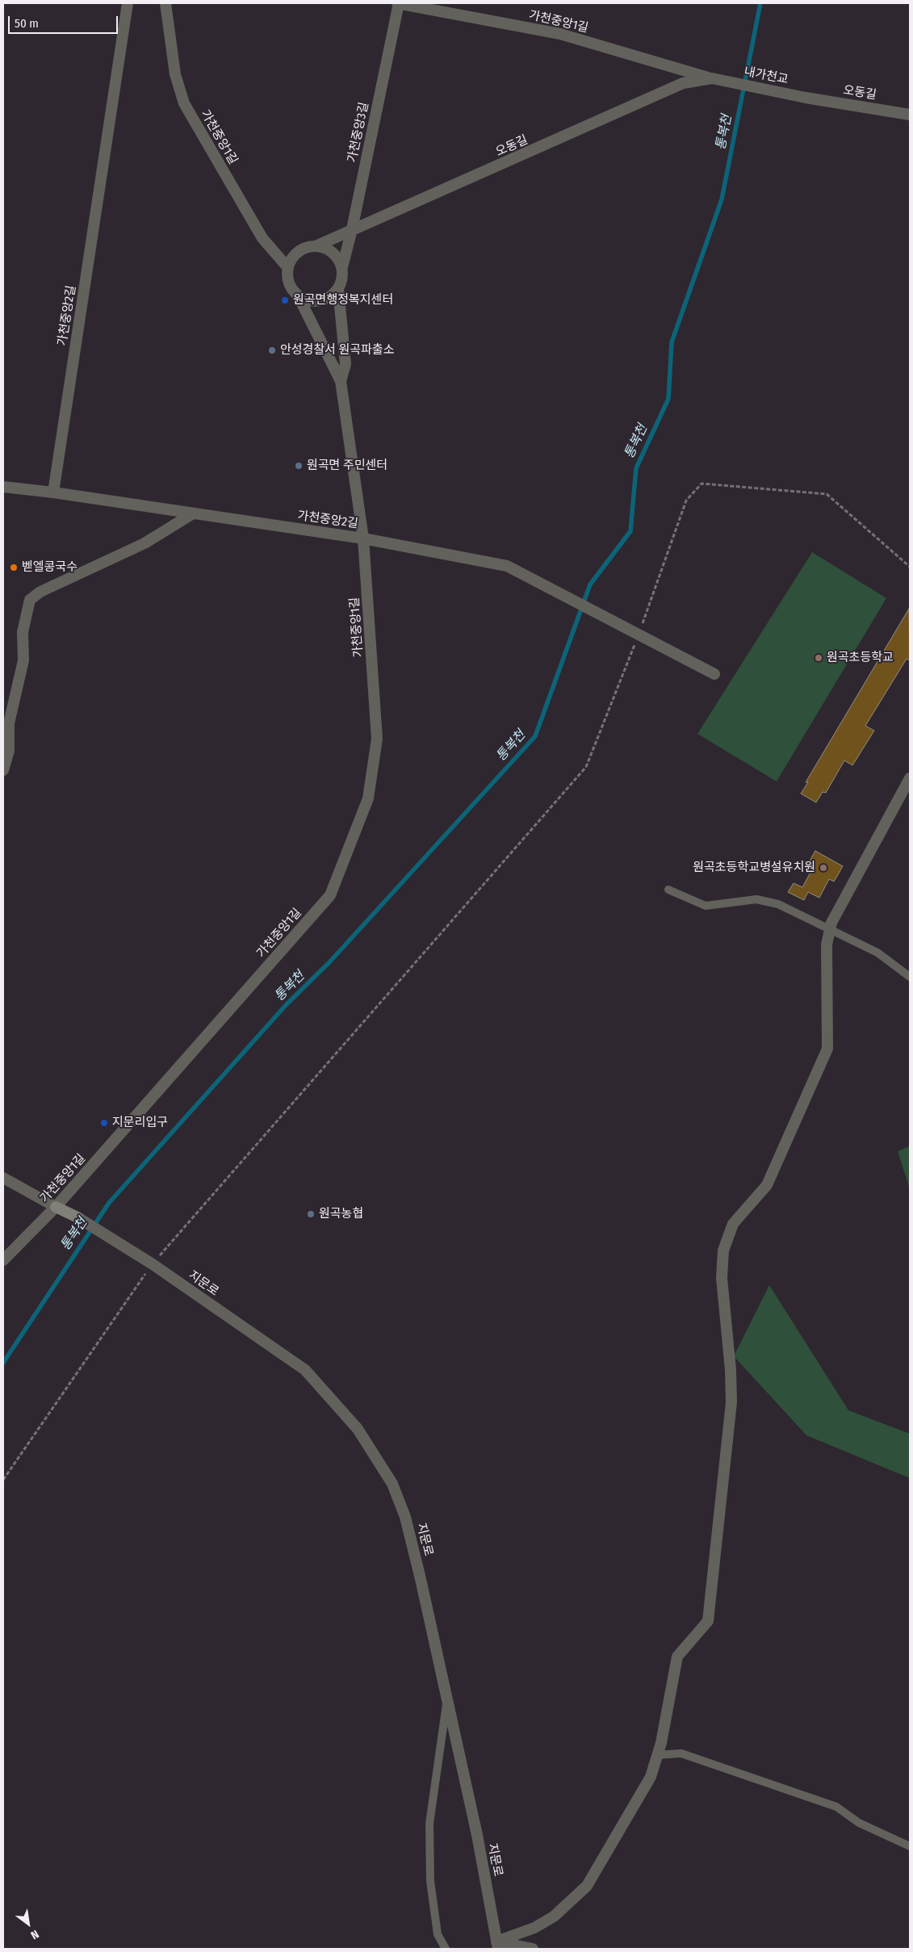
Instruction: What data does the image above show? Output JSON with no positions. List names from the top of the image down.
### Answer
{
  "streets": {
    "street": [
      "가천중앙1길",
      "내가천교",
      "오동길",
      "가천중앙3길",
      "가천중앙2길",
      "지문로"
    ]
  },
  "crossings": [
    ["가천중앙1길", "내가천교"],
    ["가천중앙1길", "오동길"],
    ["가천중앙1길", "가천중앙3길"],
    ["가천중앙1길", "가천중앙2길"],
    ["내가천교", "오동길"],
    ["오동길", "가천중앙3길"]
  ],
  "water": ["통복천"],
  "places": [
    "원곡면행정복지센터",
    "안성경찰서 원곡파출소",
    "원곡면 주민센터",
    "벧엘콩국수",
    "원곡초등학교",
    "원곡초등학교병설유치원",
    "지문리입구",
    "원곡농협"
  ],
  "scale_bar": "50 m",
  "north": "bottom right"
}
